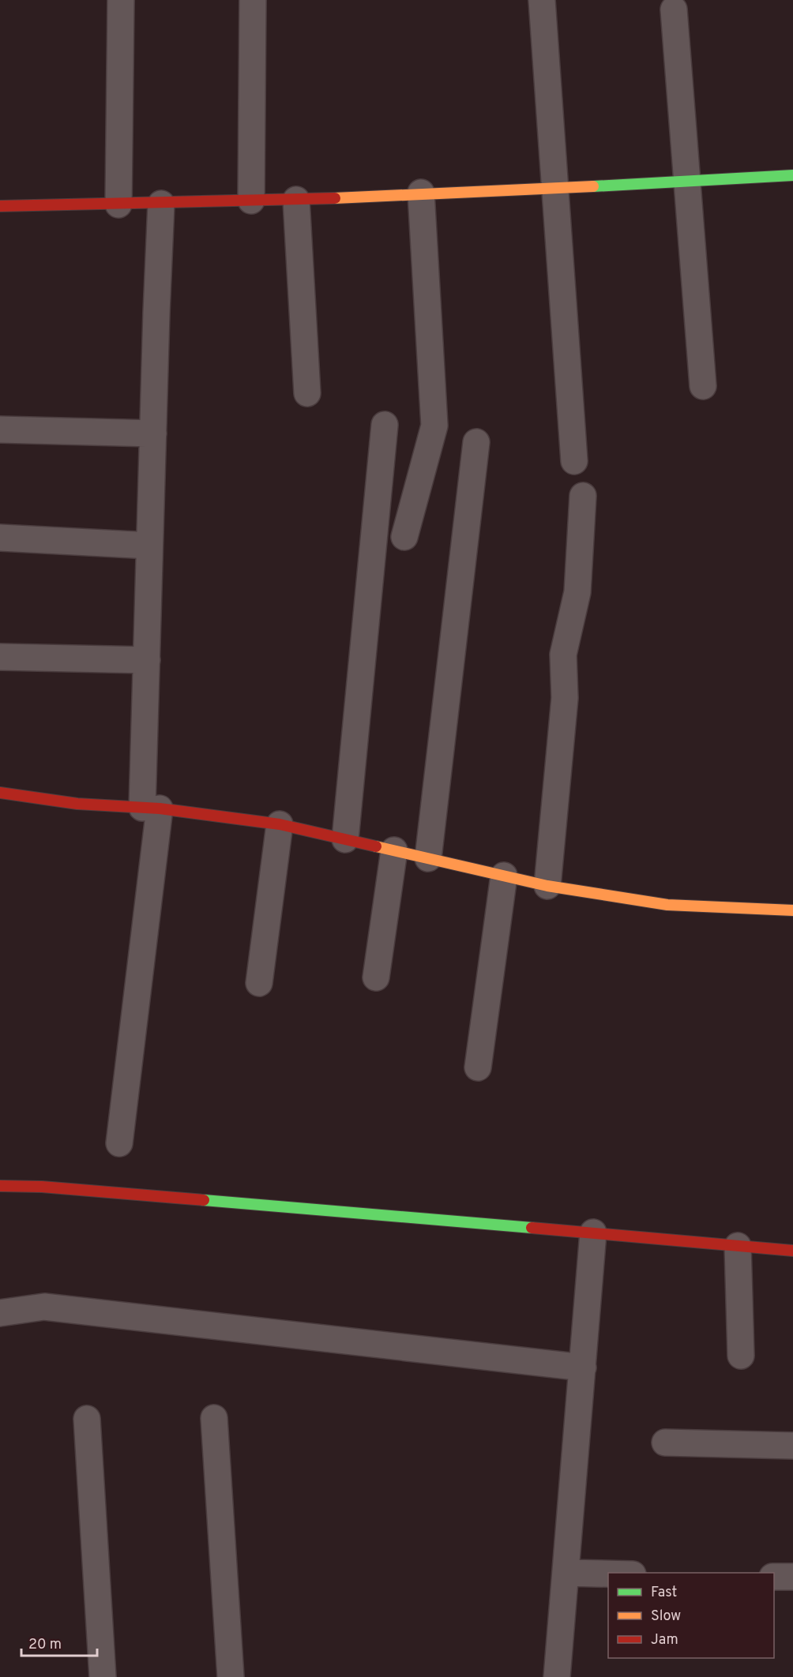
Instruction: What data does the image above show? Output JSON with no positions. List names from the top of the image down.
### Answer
{
  "legend": ["Fast", "Slow", "Jam"],
  "scale_bar": "20 m"
}
